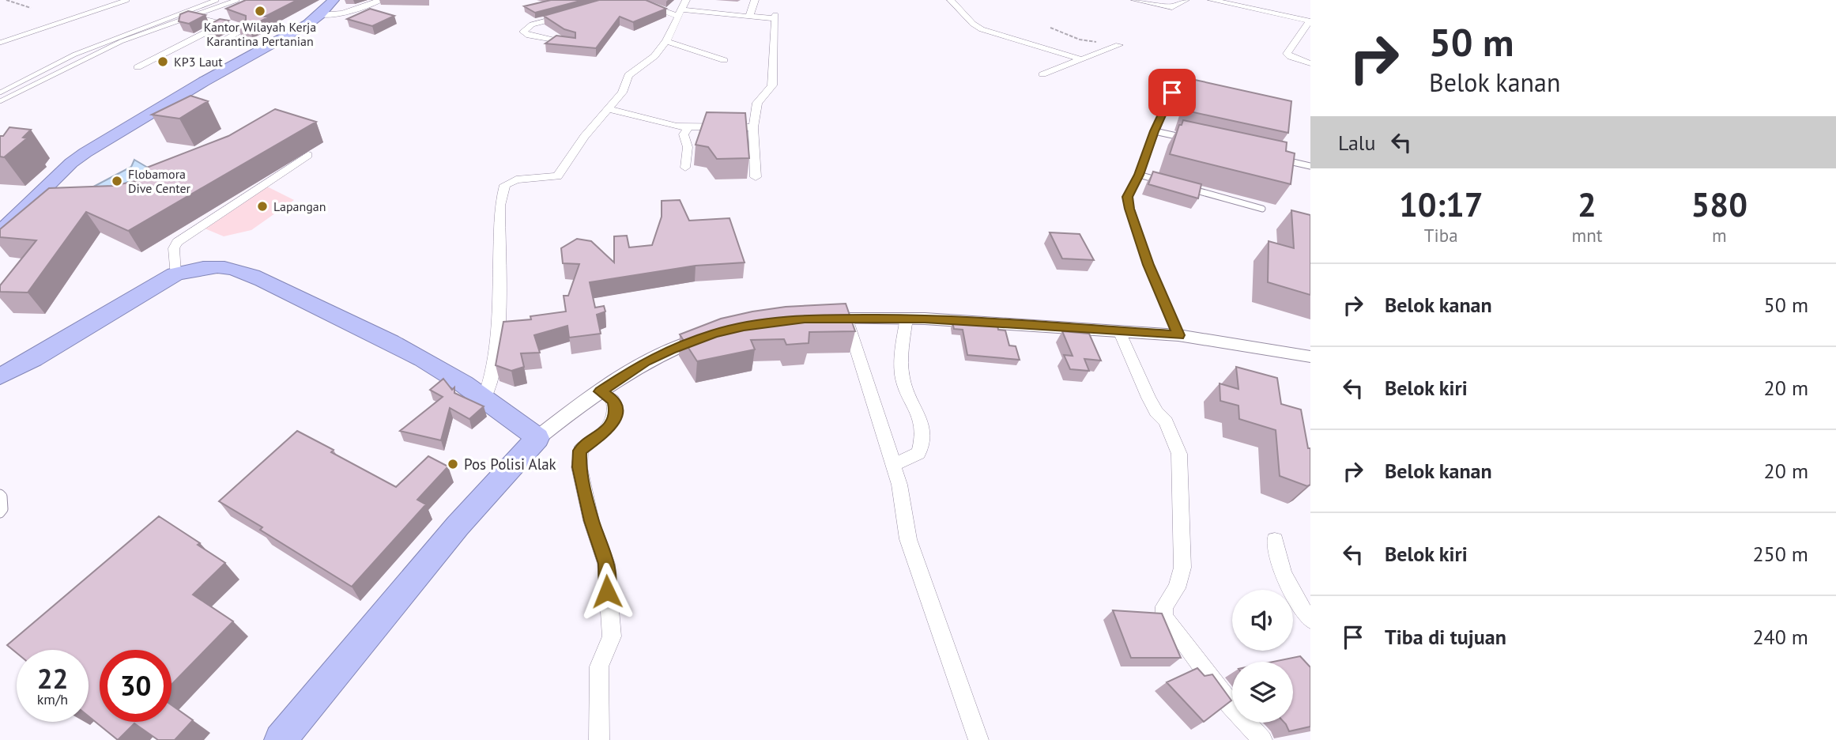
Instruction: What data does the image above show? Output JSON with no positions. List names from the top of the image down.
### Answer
{
  "places": [
    "Kantor Wilayah Kerja Karantina Pertanian",
    "KP3 Laut",
    "Flobamora Dive Center",
    "Lapangan",
    "Pos Polisi Alak"
  ],
  "page": {
    "turn": ["50 m", "Belok kanan"],
    "then": "Lalu",
    "eta": [
      "10:17",
      "Tiba",
      "2",
      "mnt",
      "580",
      "m"
    ],
    "list": [
      {
        "name": "Belok kanan",
        "value": "50 m"
      },
      {
        "name": "Belok kiri",
        "value": "20 m"
      },
      {
        "name": "Belok kanan",
        "value": "20 m"
      },
      {
        "name": "Belok kiri",
        "value": "250 m"
      },
      {
        "name": "Tiba di tujuan",
        "value": "240 m"
      }
    ],
    "speed": "22 km/h",
    "limit": "30"
  }
}
